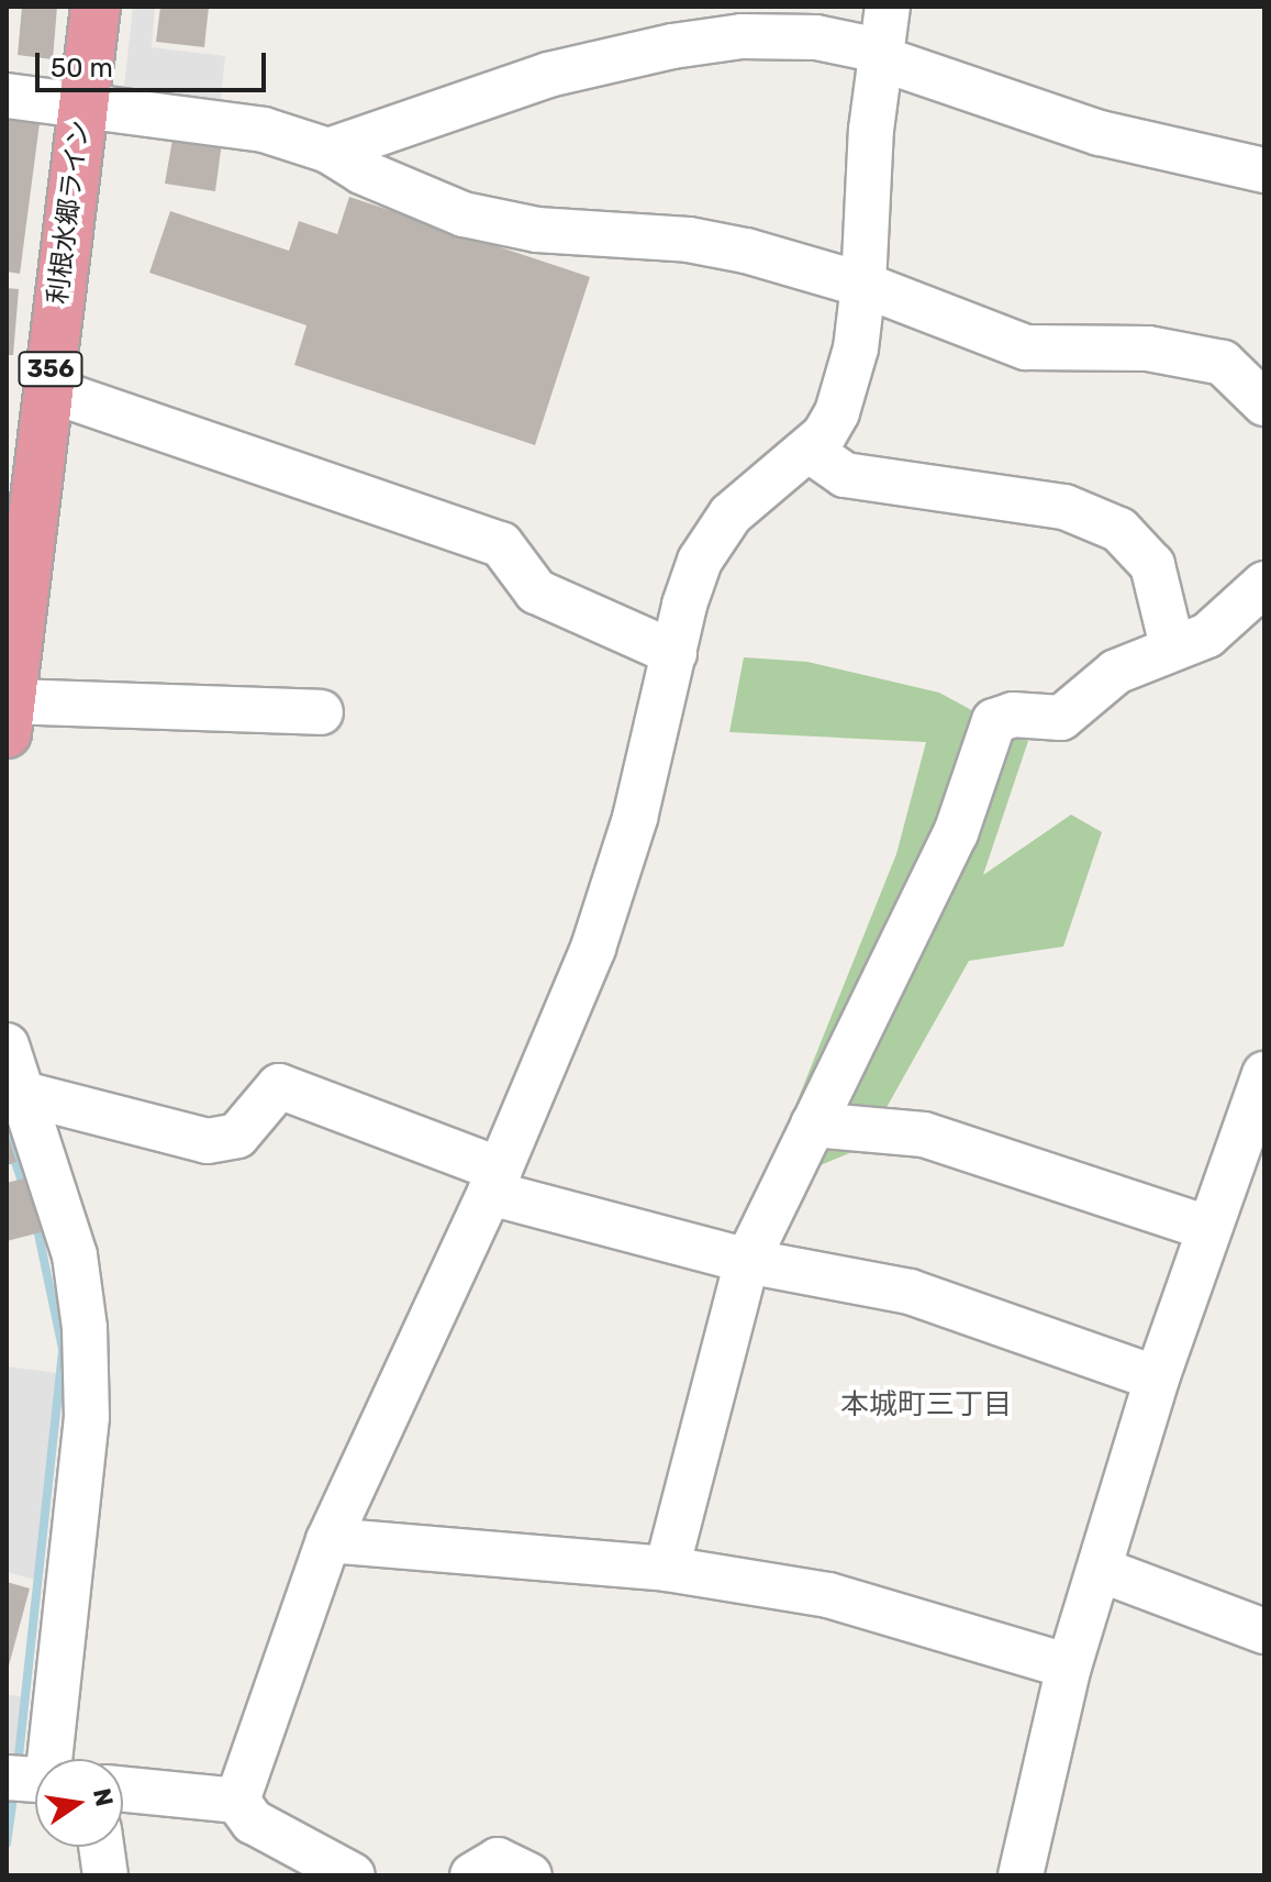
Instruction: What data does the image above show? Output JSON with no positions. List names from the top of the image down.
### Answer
{
  "streets": {
    "highway": ["利根水郷ライン", "356"]
  },
  "districts": ["本城町三丁目"],
  "scale_bar": "50 m",
  "north": "right"
}
